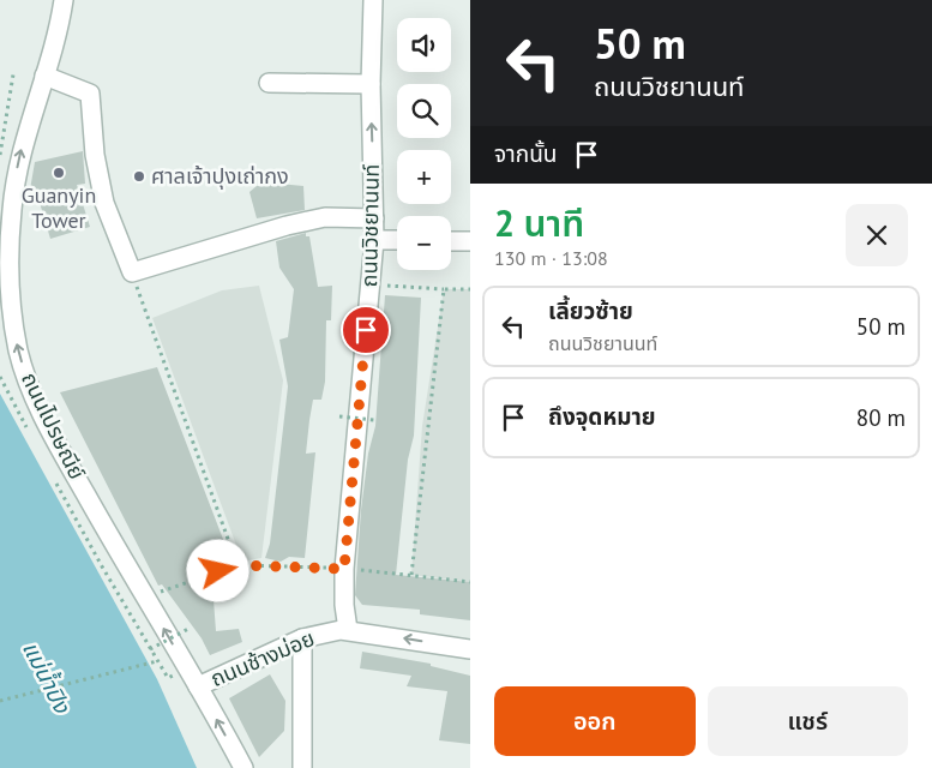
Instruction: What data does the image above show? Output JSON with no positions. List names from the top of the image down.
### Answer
{
  "streets": {
    "street": ["ถนนวิชยานนท์", "ถนนไปรษณีย์", "ถนนช้างม่อย"]
  },
  "crossings": [
    ["ถนนวิชยานนท์", "ถนนช้างม่อย"],
    ["ถนนไปรษณีย์", "ถนนช้างม่อย"]
  ],
  "one_way": ["ถนนช้างม่อย"],
  "water": ["แม่น้ำปิง"],
  "places": ["Guanyin Tower", "ศาลเจ้าปุงเถ่ากง"],
  "page": {
    "turn": ["50 m", "ถนนวิชยานนท์"],
    "map_buttons": ["+", "−"],
    "then": "จากนั้น",
    "heading": ["2 นาที", "130 m · 13:08"],
    "list": [
      {
        "name": "เลี้ยวซ้าย",
        "note": "ถนนวิชยานนท์",
        "value": "50 m"
      },
      {
        "name": "ถึงจุดหมาย",
        "value": "80 m"
      }
    ],
    "buttons": ["ออก", "แชร์"]
  }
}
